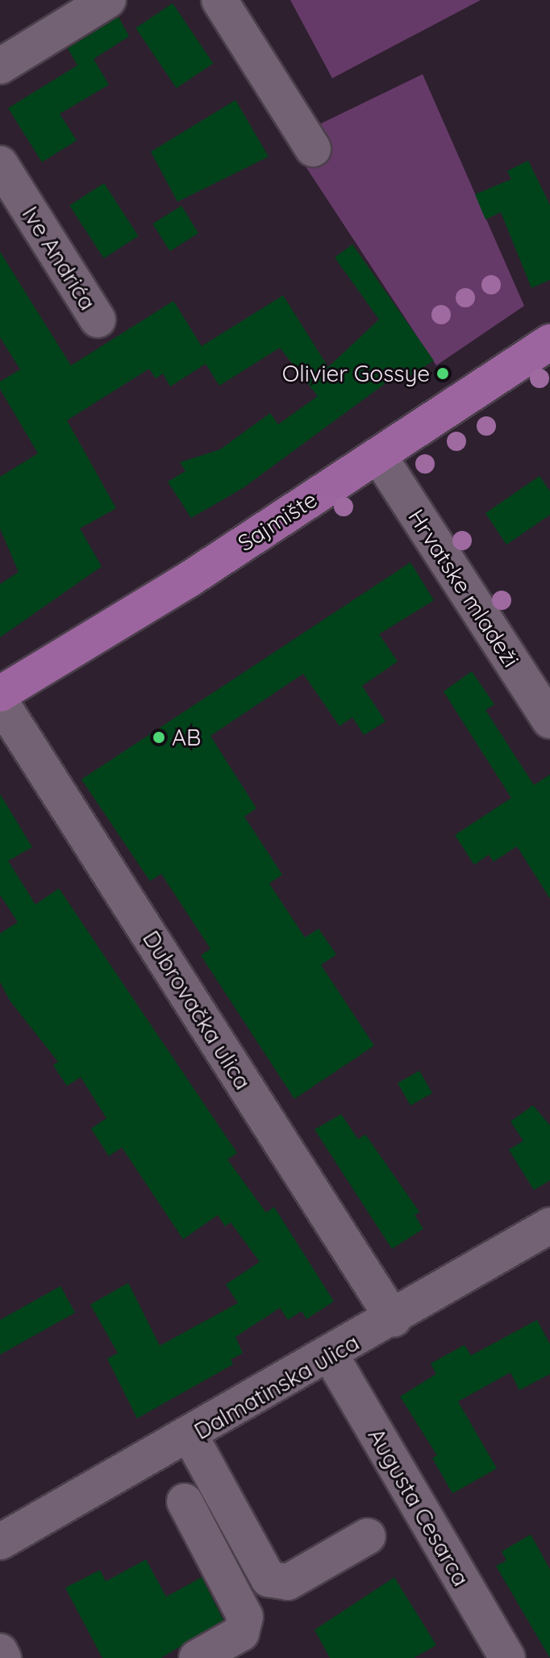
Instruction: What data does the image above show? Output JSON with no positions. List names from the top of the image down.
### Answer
{
  "streets": {
    "main road": ["Sajmište"],
    "street": [
      "Ive Andrića",
      "Hrvatske mladeži",
      "Dubrovačka ulica",
      "Dalmatinska ulica",
      "Augusta Cesarca"
    ]
  },
  "crossings": [
    ["Sajmište", "Hrvatske mladeži"],
    ["Dubrovačka ulica", "Dalmatinska ulica"],
    ["Dalmatinska ulica", "Augusta Cesarca"]
  ],
  "places": ["Olivier Gossye", "AB"]
}
